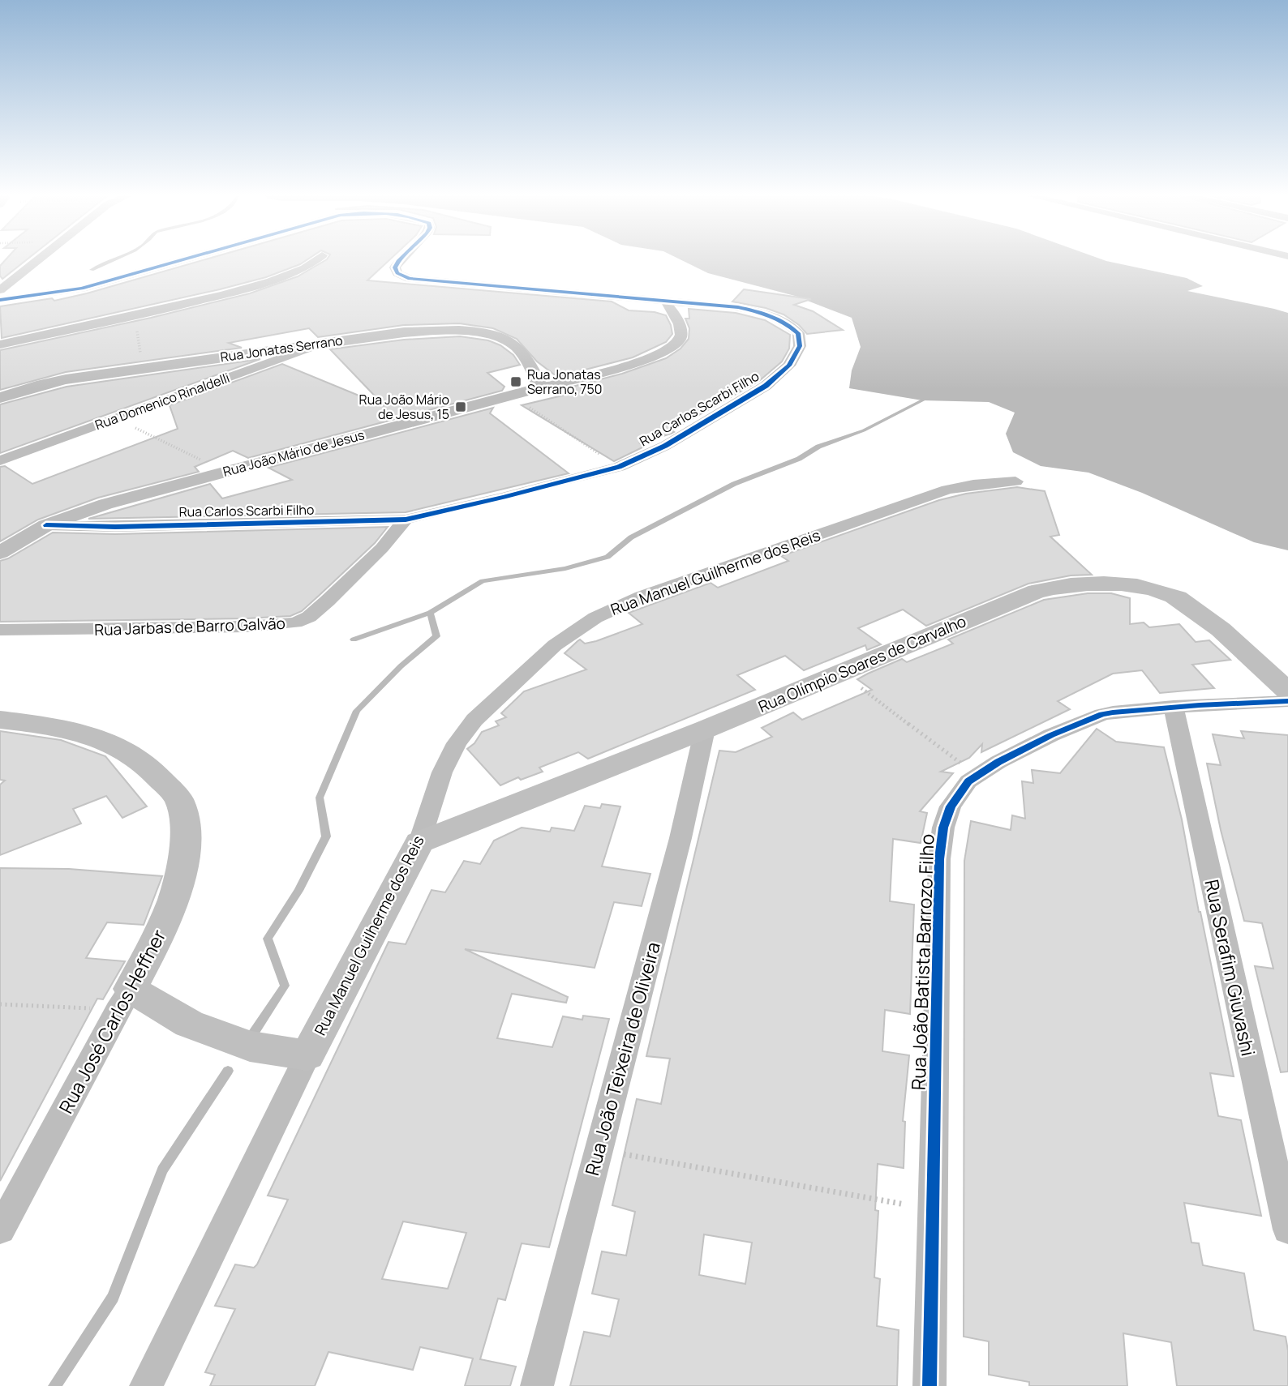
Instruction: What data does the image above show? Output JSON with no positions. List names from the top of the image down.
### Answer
{
  "streets": {
    "main road": ["Rua Manuel Guilherme dos Reis", "Rua Olímpio Soares de Carvalho", "Rua José Carlos Heffner"],
    "street": [
      "Rua Jonatas Serrano",
      "Rua Domenico Rinaldelli",
      "Rua Carlos Scarbi Filho",
      "Rua João Mário de Jesus",
      "Rua Jarbas de Barro Galvão",
      "Rua João Batista Barrozo Filho",
      "Rua Serafim Giuvashi",
      "Rua João Teixeira de Oliveira"
    ]
  },
  "crossings": [
    ["Rua Jonatas Serrano", "Rua Domenico Rinaldelli"],
    ["Rua Jonatas Serrano", "Rua João Mário de Jesus"],
    ["Rua Carlos Scarbi Filho", "Rua João Mário de Jesus"],
    ["Rua Carlos Scarbi Filho", "Rua Jarbas de Barro Galvão"],
    ["Rua Manuel Guilherme dos Reis", "Rua Olímpio Soares de Carvalho"],
    ["Rua Olímpio Soares de Carvalho", "Rua João Teixeira de Oliveira"],
    ["Rua João Batista Barrozo Filho", "Rua Serafim Giuvashi"]
  ],
  "places": {
    "transit": ["Rua Jonatas Serrano, 750", "Rua João Mário de Jesus, 15"]
  }
}
